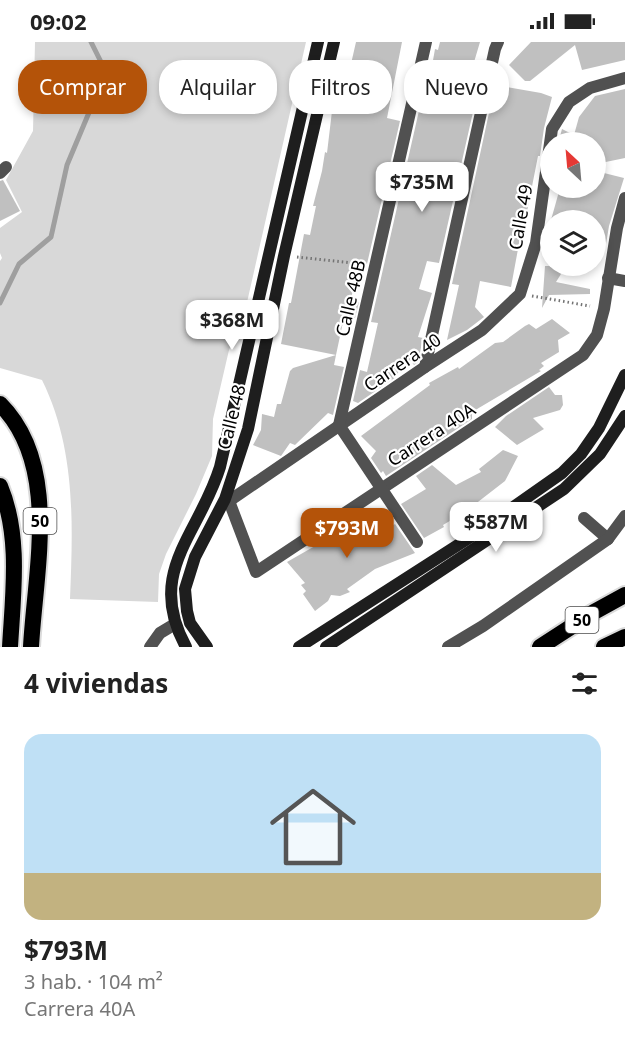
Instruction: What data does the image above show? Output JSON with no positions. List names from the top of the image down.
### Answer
{
  "streets": {
    "highway": ["50"],
    "main road": ["Calle 48"],
    "street": [
      "Calle 49",
      "Calle 48B",
      "Carrera 40",
      "Carrera 40A"
    ]
  },
  "crossings": [
    ["Calle 49", "Carrera 40"],
    ["Calle 48B", "Carrera 40"],
    ["Carrera 40", "Calle 48"],
    ["Carrera 40", "Carrera 40A"],
    ["Calle 48", "Carrera 40A"]
  ],
  "north": "top left",
  "page": {
    "status": "09:02",
    "chip": [
      "Comprar",
      "Alquilar",
      "Filtros",
      "Nuevo"
    ],
    "price": [
      "$735M",
      "$368M",
      "$587M",
      "$793M"
    ],
    "heading": "4 viviendas",
    "list": [
      {
        "name": "$793M",
        "note": "3 hab. · 104 m² · Carrera 40A"
      }
    ]
  }
}
